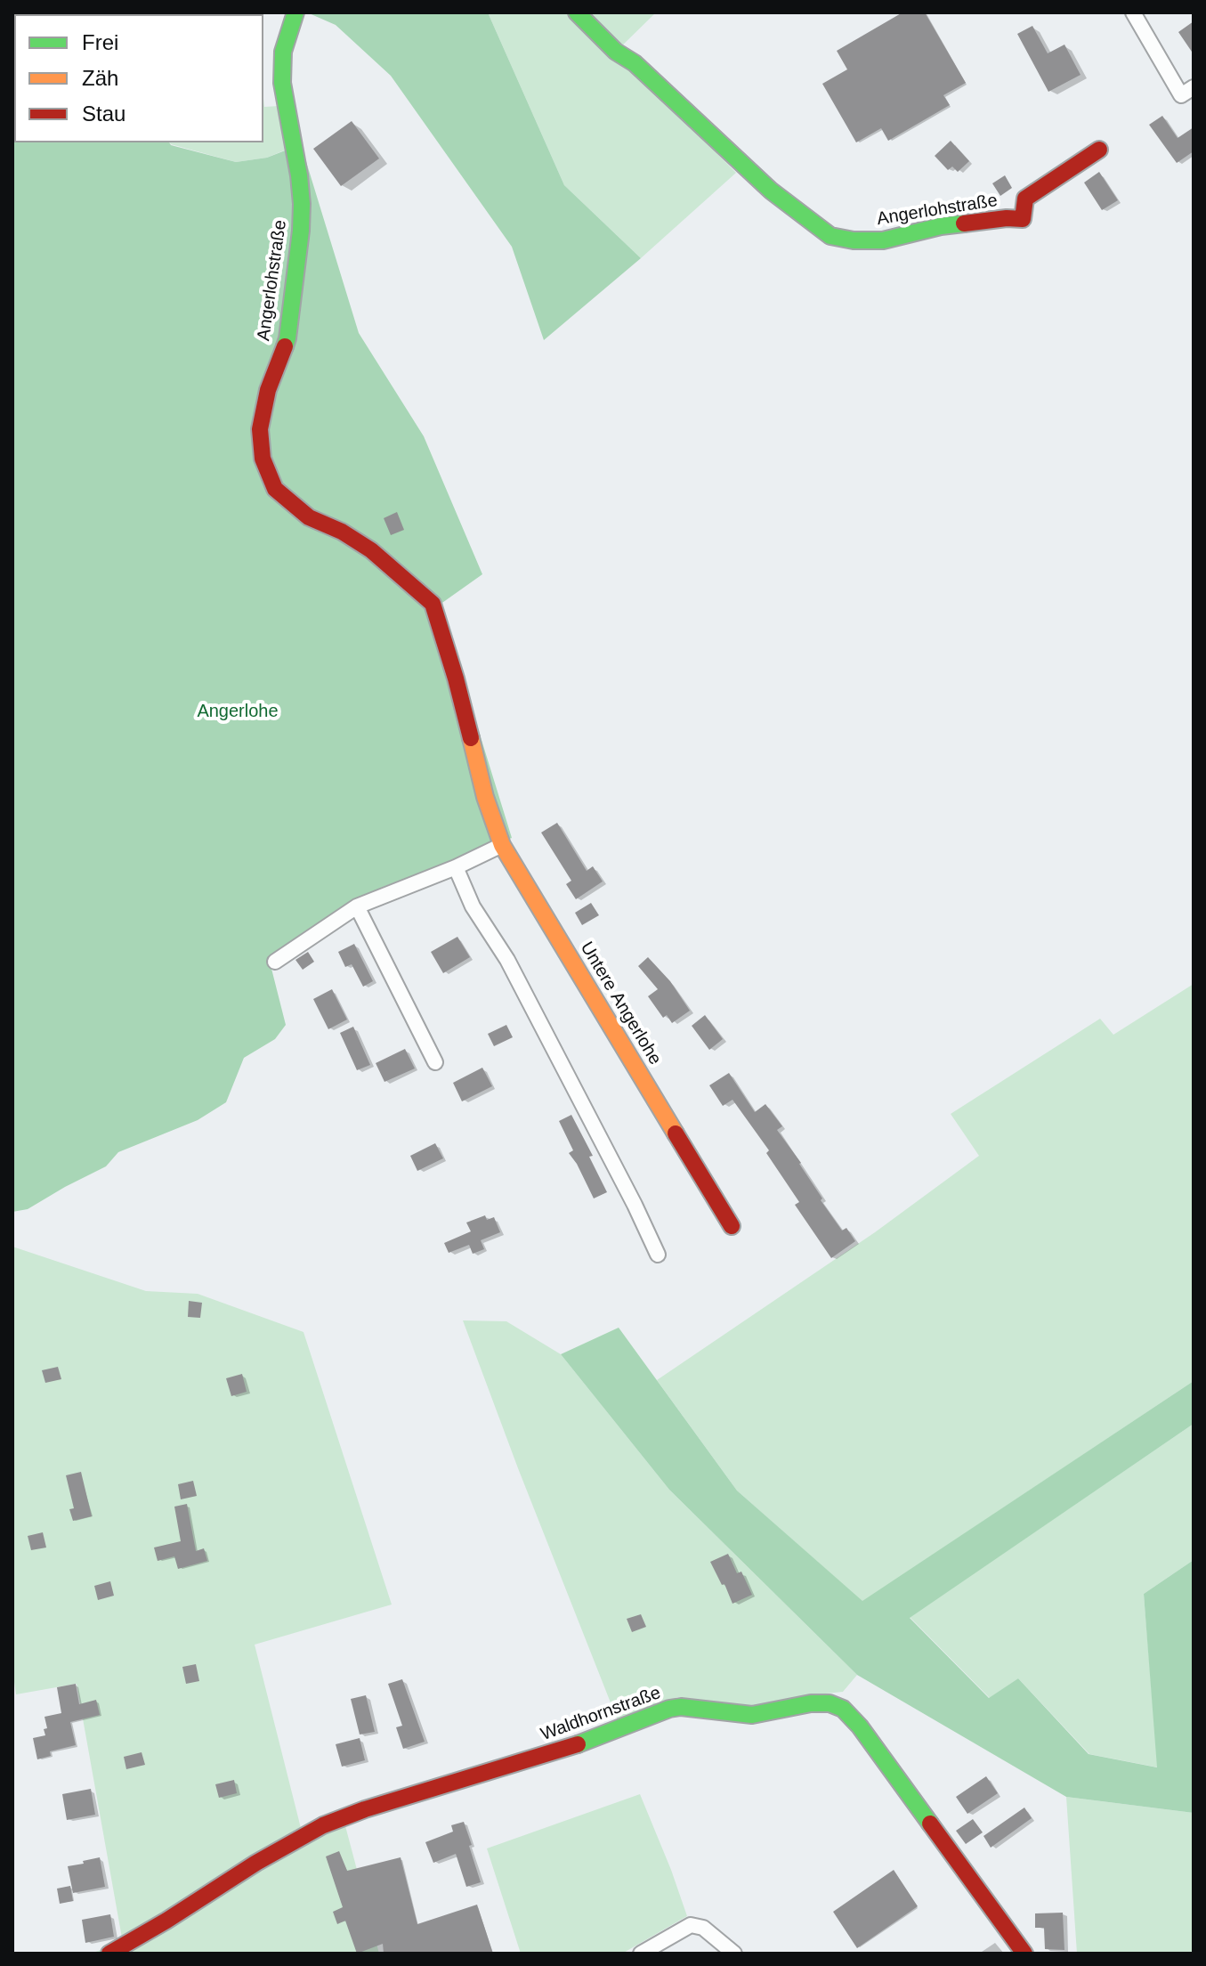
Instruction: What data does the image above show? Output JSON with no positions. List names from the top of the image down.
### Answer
{
  "streets": {
    "street": ["Angerlohstraße", "Untere Angerlohe", "Waldhornstraße"]
  },
  "crossings": [
    ["Angerlohstraße", "Untere Angerlohe"]
  ],
  "parks": ["Angerlohe"],
  "legend": ["Frei", "Zäh", "Stau"]
}
